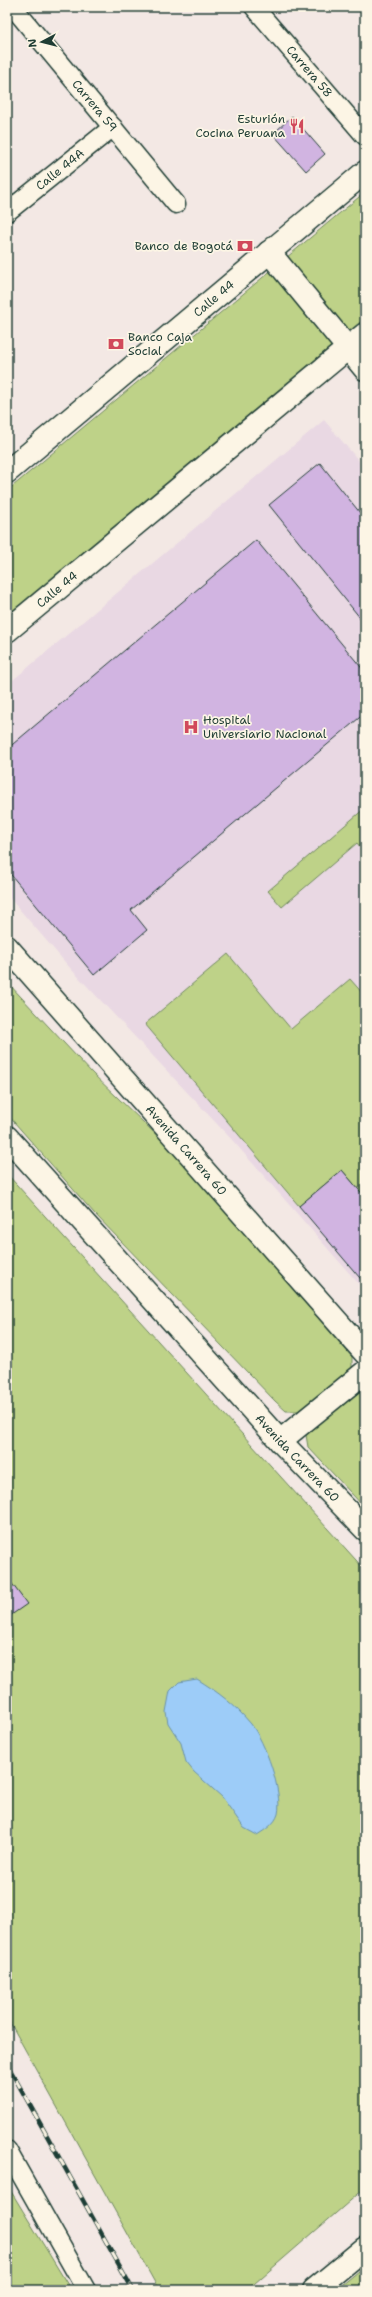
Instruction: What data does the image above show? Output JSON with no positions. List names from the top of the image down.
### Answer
{
  "streets": {
    "main road": ["Calle 44", "Avenida Carrera 60"],
    "street": ["Carrera 58", "Carrera 59", "Calle 44A"]
  },
  "crossings": [
    ["Carrera 59", "Calle 44A"]
  ],
  "places": {
    "restaurant": ["Esturión Cocina Peruana"],
    "bank": ["Banco de Bogotá", "Banco Caja Social"],
    "hospital": ["Hospital Universiario Nacional"]
  },
  "north": "left"
}
